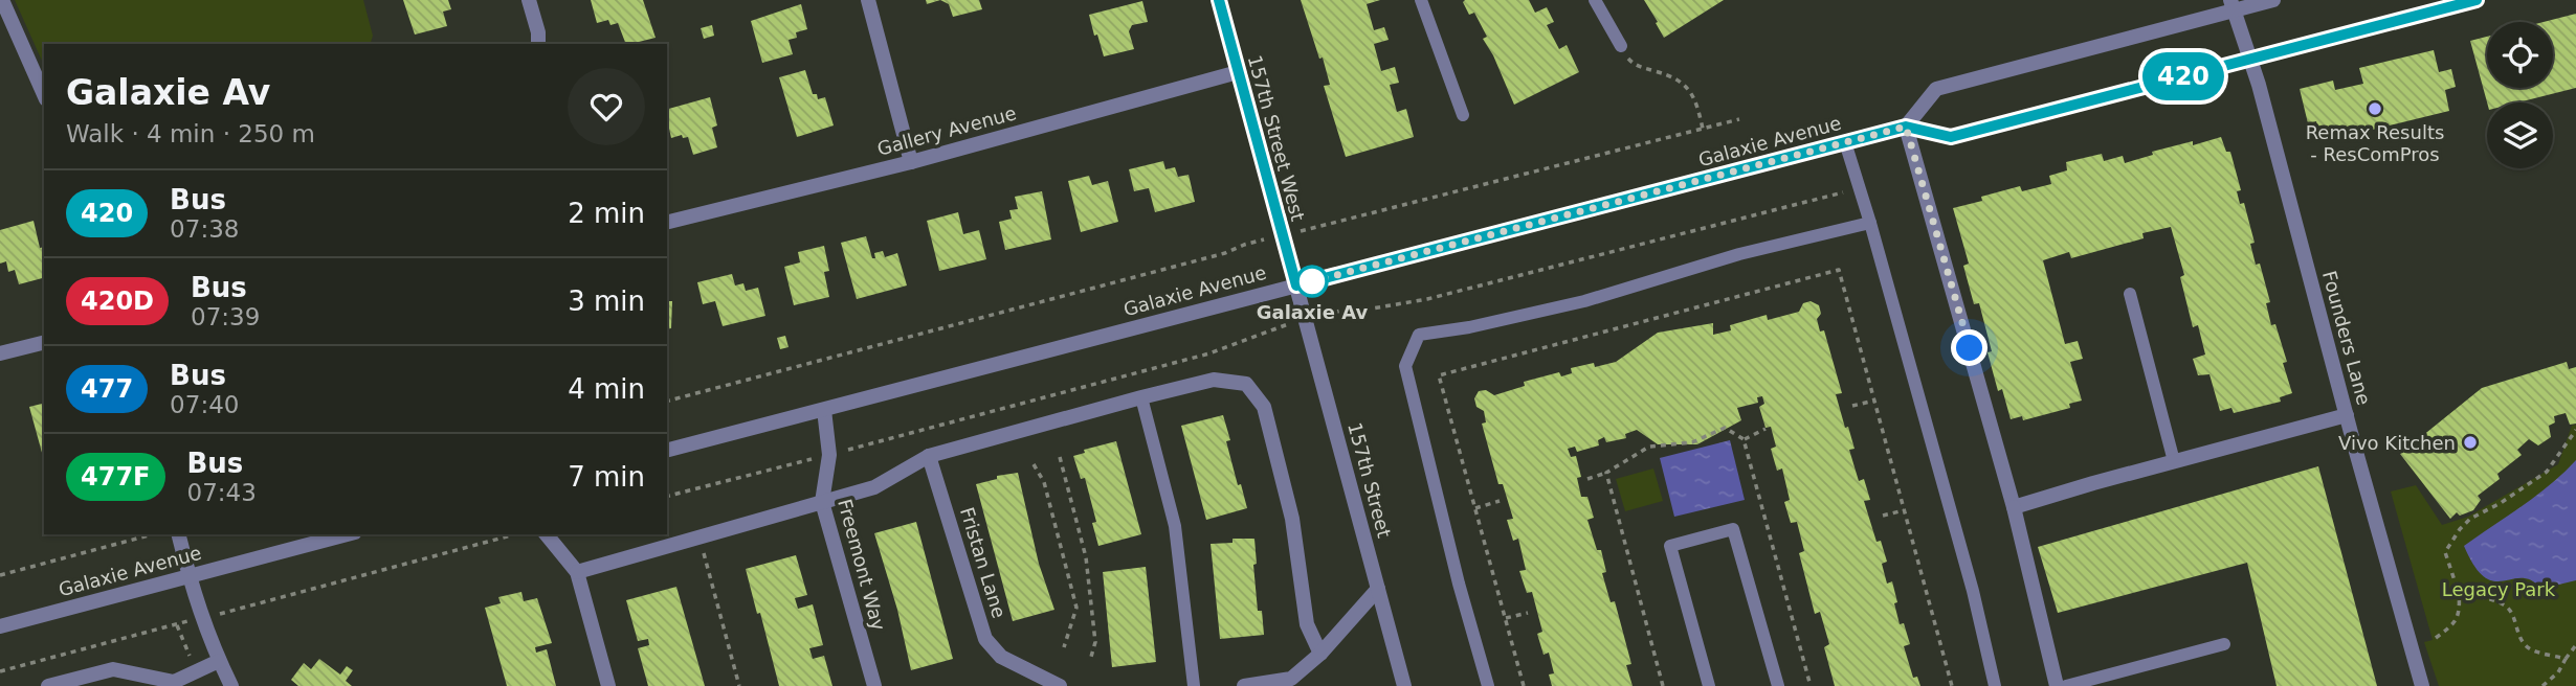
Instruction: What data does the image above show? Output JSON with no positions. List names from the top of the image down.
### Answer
{
  "streets": {
    "street": [
      "Gallery Avenue",
      "157th Street West",
      "Galaxie Avenue",
      "Founders Lane",
      "157th Street",
      "Fristan Lane",
      "Freemont Way"
    ]
  },
  "crossings": [
    ["Gallery Avenue", "157th Street West"],
    ["157th Street West", "Galaxie Avenue"],
    ["157th Street West", "157th Street"],
    ["Galaxie Avenue", "Founders Lane"],
    ["Galaxie Avenue", "157th Street"],
    ["Galaxie Avenue", "Freemont Way"]
  ],
  "parks": ["Legacy Park"],
  "places": ["Remax Results - ResComPros", "Galaxie Av", "Vivo Kitchen"],
  "lines": ["bus line 420"],
  "page": {
    "on_map": "420",
    "heading": ["Galaxie Av", "Walk · 4 min · 250 m"],
    "list": [
      {
        "mark": "420",
        "name": "Bus",
        "note": "07:38",
        "value": "2 min"
      },
      {
        "mark": "420D",
        "name": "Bus",
        "note": "07:39",
        "value": "3 min"
      },
      {
        "mark": "477",
        "name": "Bus",
        "note": "07:40",
        "value": "4 min"
      },
      {
        "mark": "477F",
        "name": "Bus",
        "note": "07:43",
        "value": "7 min"
      }
    ]
  }
}
